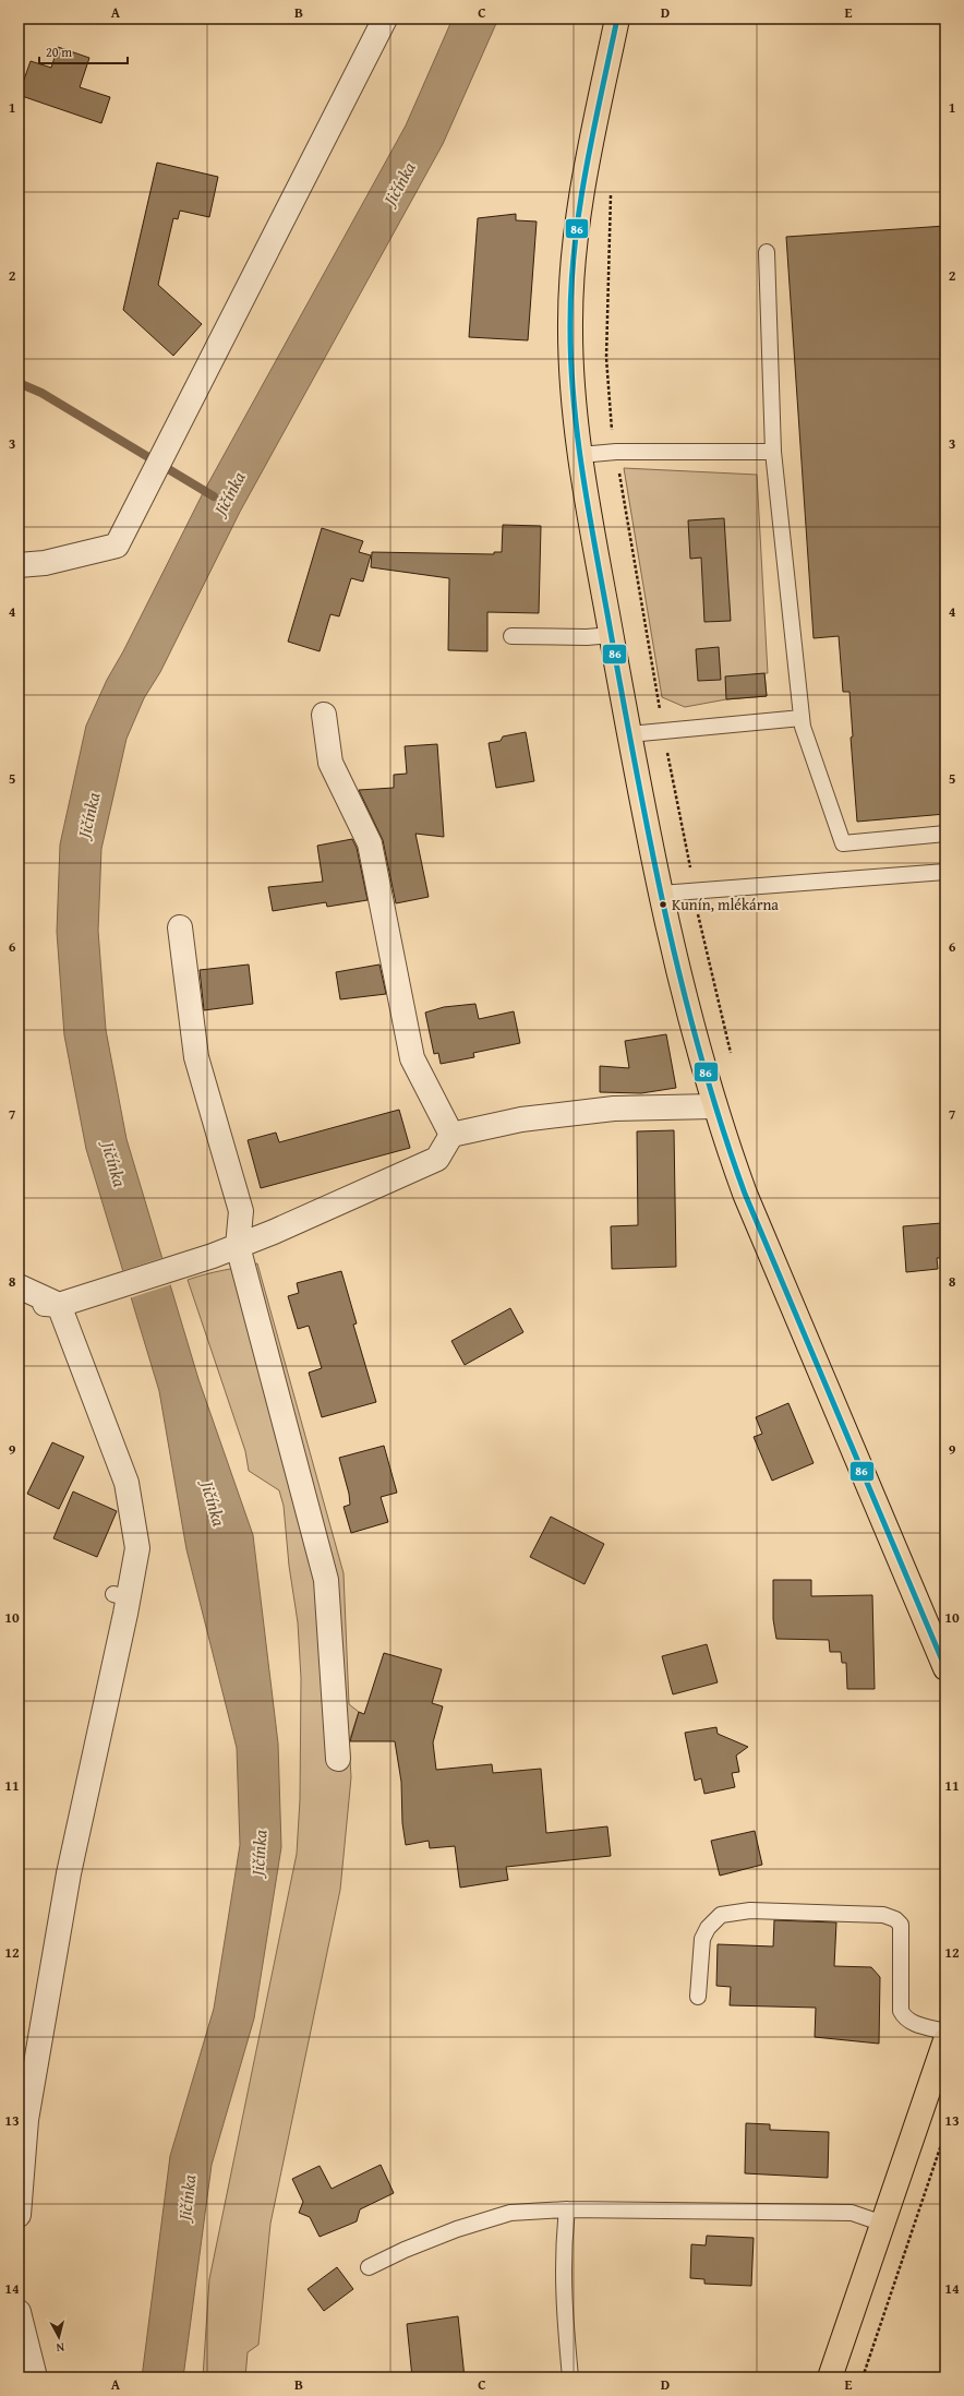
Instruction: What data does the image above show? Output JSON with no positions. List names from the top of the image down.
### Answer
{
  "water": ["Jičínka"],
  "places": ["Kunín, mlékárna"],
  "lines": ["transit line 86"],
  "scale_bar": "20 m",
  "north": "bottom",
  "grid": {
    "columns": [
      "A",
      "B",
      "C",
      "D",
      "E"
    ],
    "rows": [
      "1",
      "2",
      "3",
      "4",
      "5",
      "6",
      "7",
      "8",
      "9",
      "10",
      "11",
      "12",
      "13",
      "14"
    ]
  }
}
